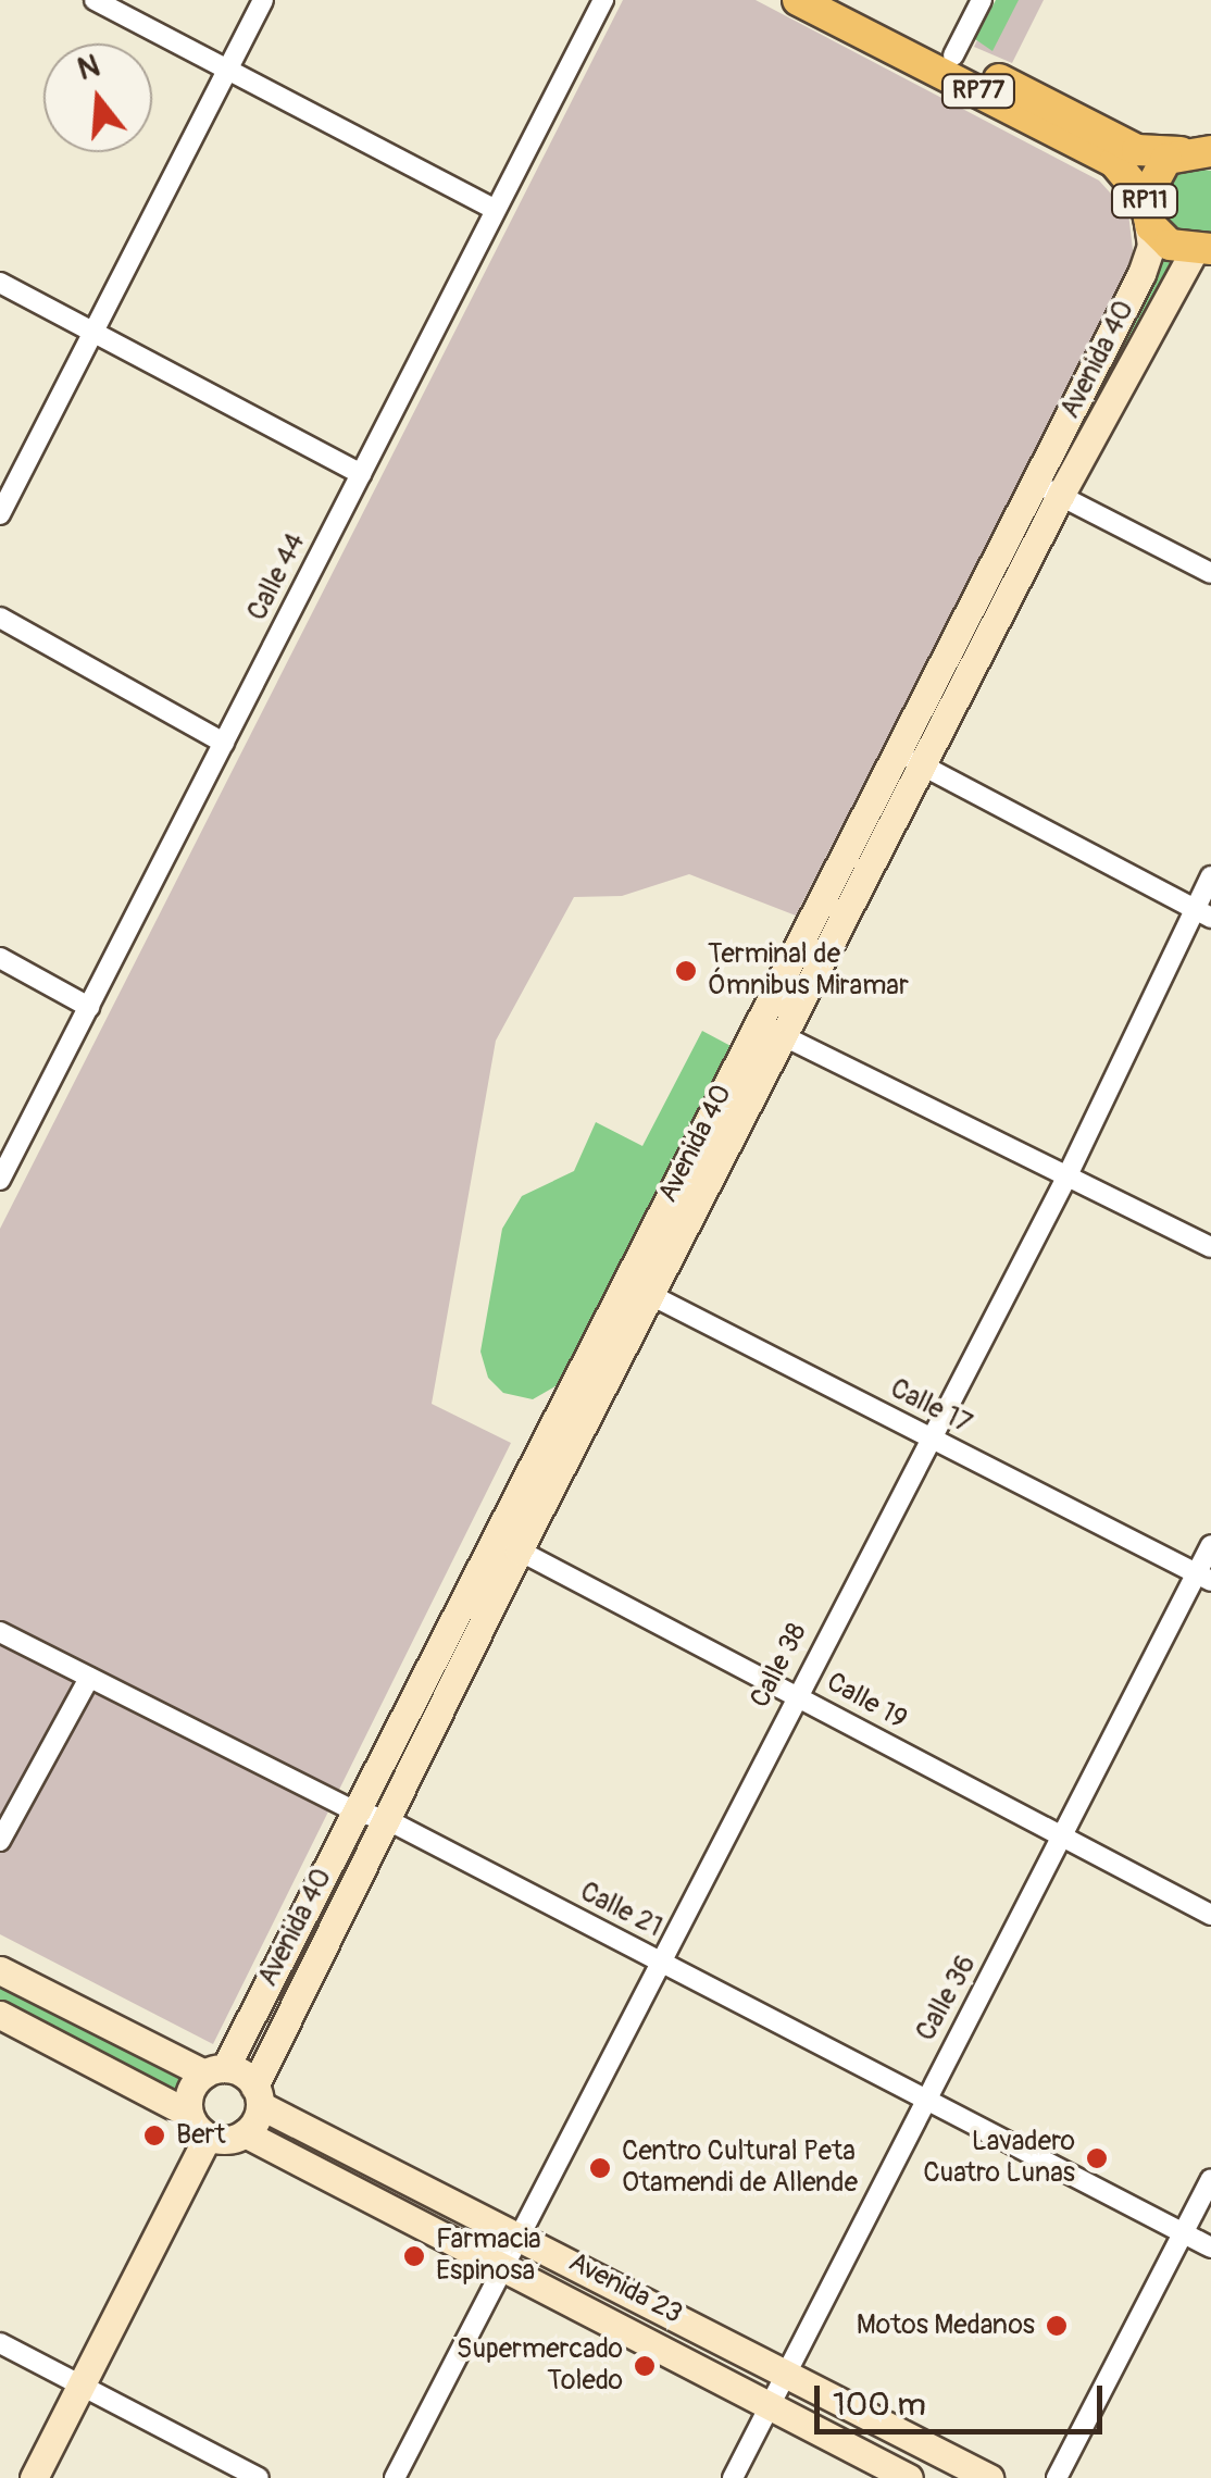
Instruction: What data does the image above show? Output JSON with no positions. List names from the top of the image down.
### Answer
{
  "streets": {
    "main road": [
      "RP77",
      "RP11",
      "Avenida 40",
      "Avenida 23"
    ],
    "street": [
      "Calle 44",
      "Calle 17",
      "Calle 38",
      "Calle 19",
      "Calle 21",
      "Calle 36"
    ]
  },
  "crossings": [
    ["RP77", "RP11"],
    ["RP77", "Avenida 40"],
    ["RP11", "Avenida 40"],
    ["Avenida 40", "Calle 17"],
    ["Avenida 40", "Calle 19"],
    ["Avenida 40", "Calle 21"],
    ["Avenida 40", "Avenida 23"],
    ["Calle 17", "Calle 38"],
    ["Calle 17", "Calle 36"],
    ["Calle 38", "Calle 19"],
    ["Calle 38", "Calle 21"],
    ["Calle 38", "Avenida 23"],
    ["Calle 19", "Calle 36"],
    ["Calle 21", "Calle 36"],
    ["Calle 36", "Avenida 23"]
  ],
  "places": [
    "Terminal de Ómnibus Miramar",
    "Bert",
    "Lavadero Cuatro Lunas",
    "Centro Cultural Peta Otamendi de Allende",
    "Farmacia Espinosa",
    "Motos Medanos",
    "Supermercado Toledo"
  ],
  "scale_bar": "100 m",
  "north": "top"
}
